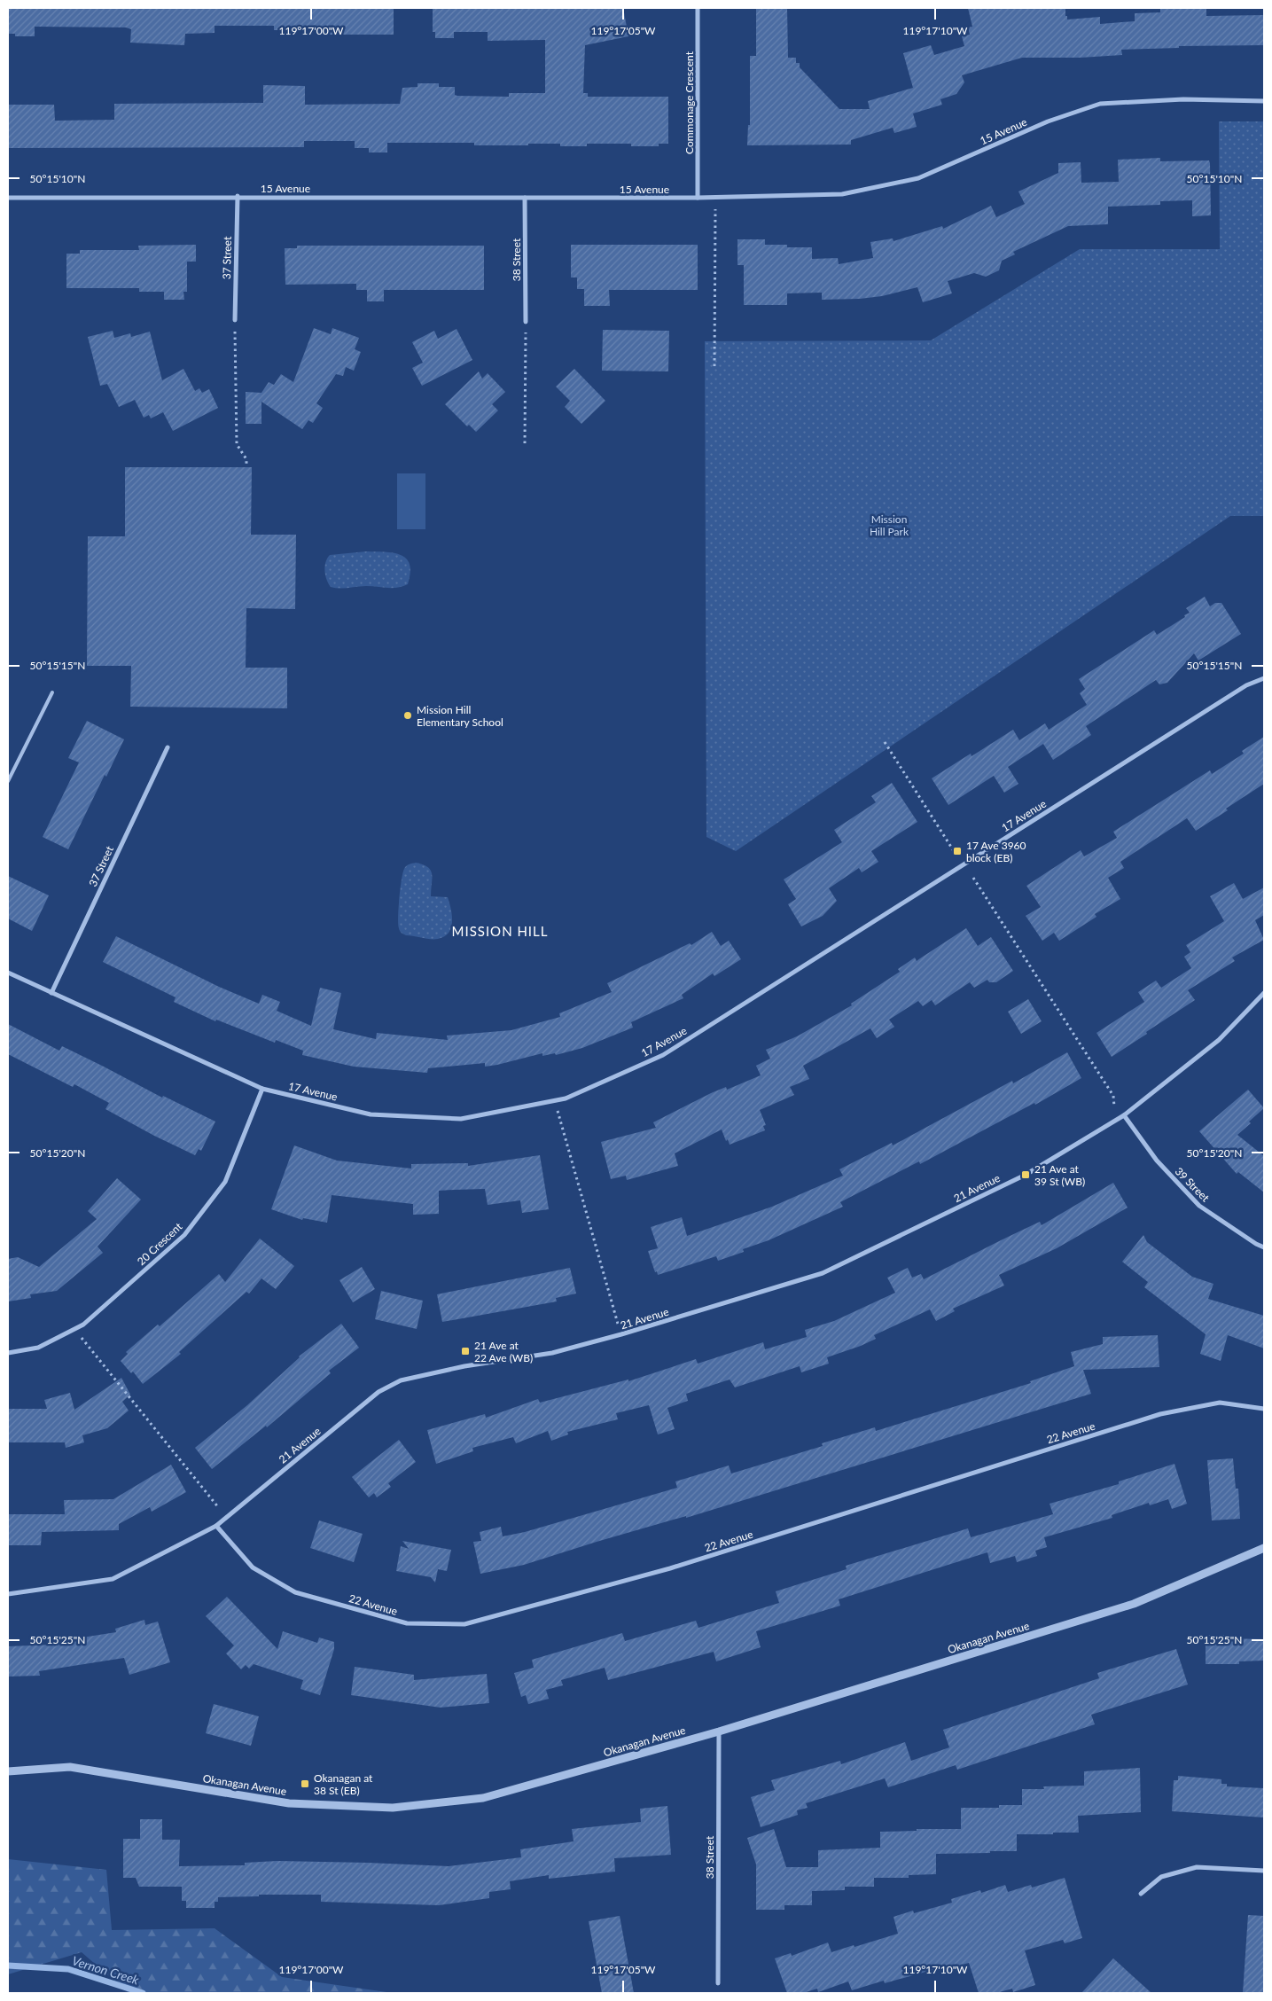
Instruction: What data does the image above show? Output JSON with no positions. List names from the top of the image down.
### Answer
{
  "streets": {
    "street": [
      "Commonage Crescent",
      "15 Avenue",
      "37 Street",
      "38 Street",
      "17 Avenue",
      "39 Street",
      "21 Avenue",
      "20 Crescent",
      "22 Avenue",
      "Okanagan Avenue"
    ]
  },
  "crossings": [
    ["Commonage Crescent", "15 Avenue"],
    ["15 Avenue", "37 Street"],
    ["15 Avenue", "38 Street"],
    ["37 Street", "17 Avenue"],
    ["38 Street", "Okanagan Avenue"],
    ["17 Avenue", "20 Crescent"],
    ["39 Street", "21 Avenue"],
    ["21 Avenue", "22 Avenue"]
  ],
  "districts": ["MISSION HILL"],
  "water": ["Vernon Creek"],
  "parks": ["Mission Hill Park"],
  "places": {
    "other": ["Mission Hill Elementary School"],
    "transit": [
      "17 Ave 3960 block (EB)",
      "21 Ave at 39 St (WB)",
      "21 Ave at 22 Ave (WB)",
      "Okanagan at 38 St (EB)"
    ]
  },
  "coordinates": [
    "119°17'00\"W",
    "119°17'05\"W",
    "119°17'10\"W",
    "50°15'10\"N",
    "50°15'15\"N",
    "50°15'20\"N",
    "50°15'25\"N"
  ]
}
